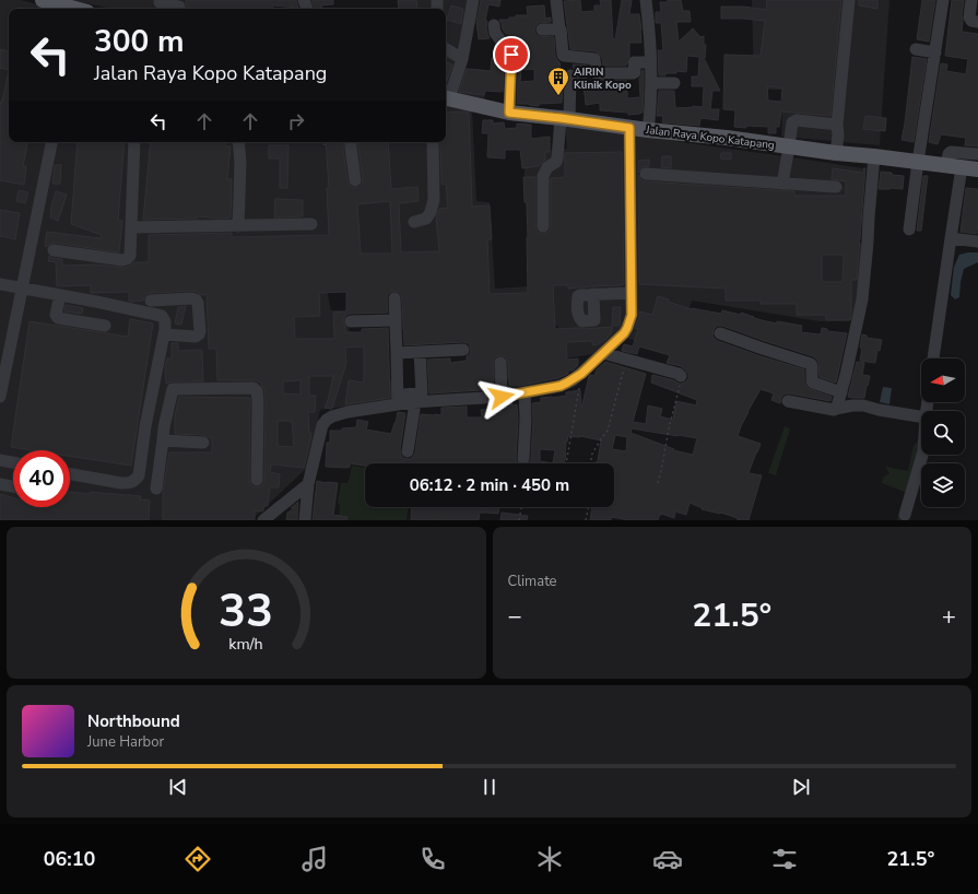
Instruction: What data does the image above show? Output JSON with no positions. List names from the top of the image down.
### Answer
{
  "streets": {
    "main road": ["Jalan Raya Kopo Katapang"]
  },
  "places": {
    "building": ["AIRIN Klinik Kopo"]
  },
  "north": "left",
  "page": {
    "turn": ["300 m", "Jalan Raya Kopo Katapang"],
    "limit": "40",
    "trip": "06:12 · 2 min · 450 m",
    "tile": "Climate",
    "heat": ["−", "21.5°", "+"],
    "song": ["Northbound", "June Harbor"],
    "tabs": ["06:10", "21.5°"],
    "gauge": ["33", "km/h"]
  }
}
